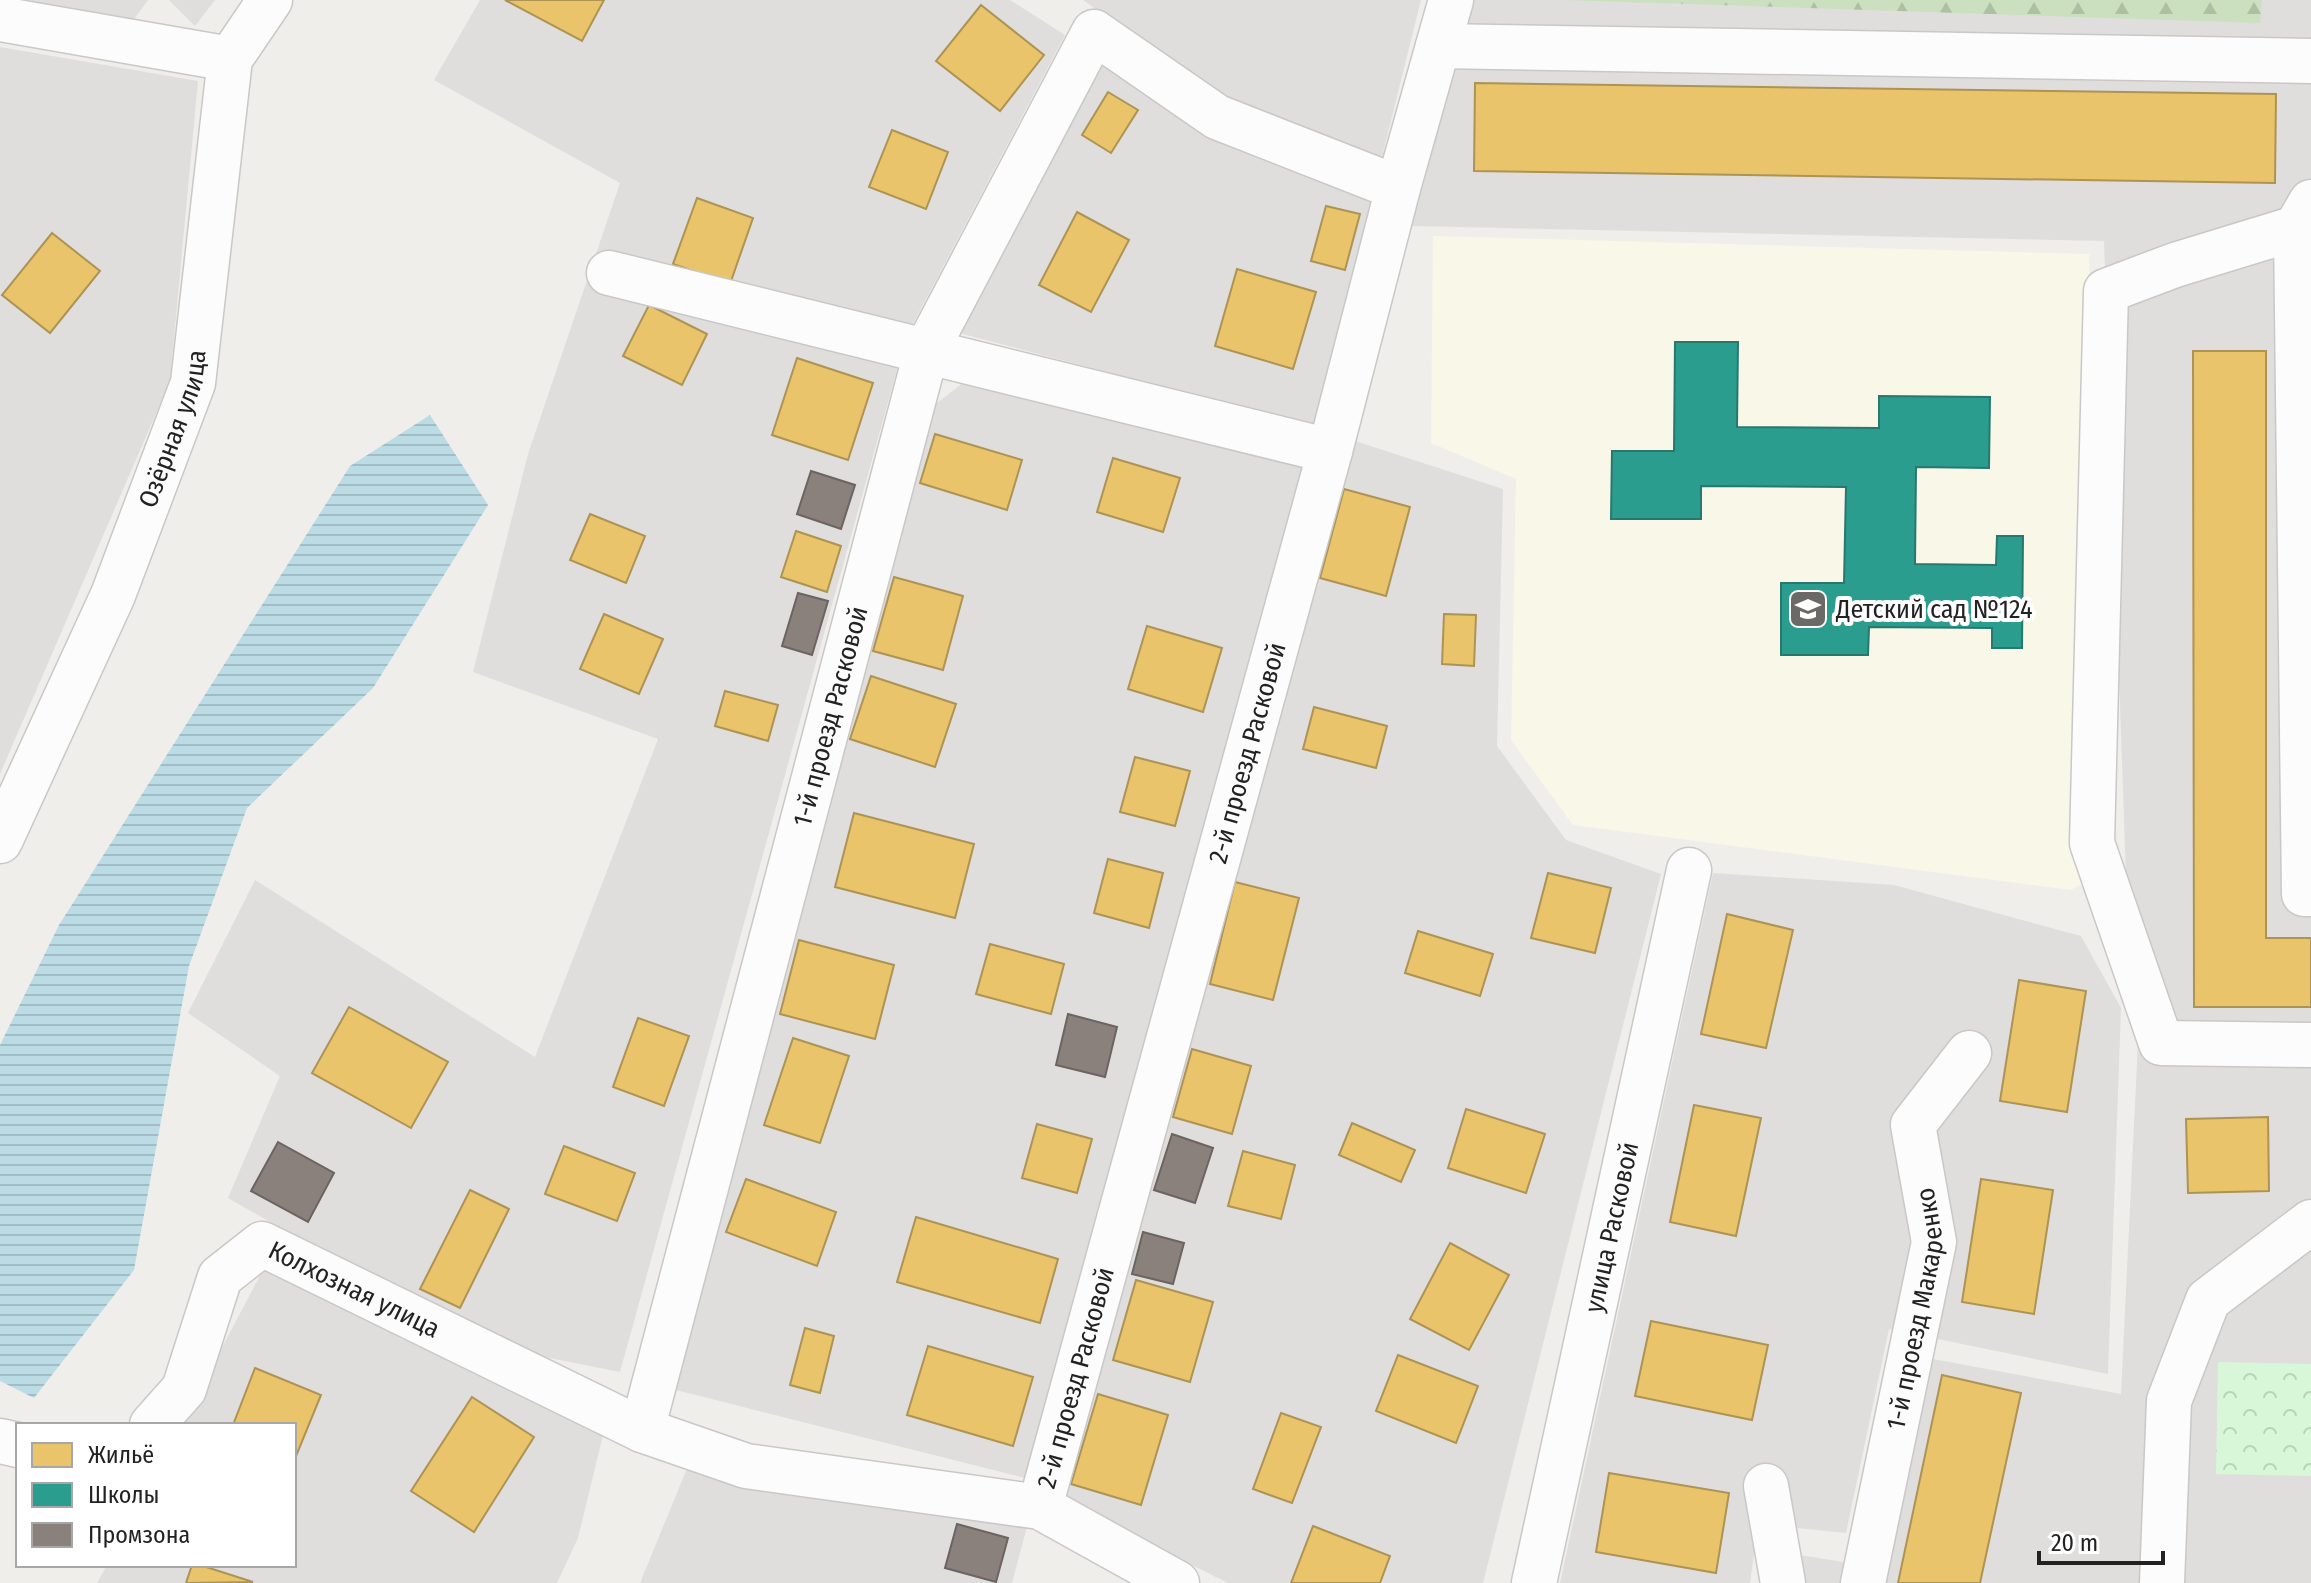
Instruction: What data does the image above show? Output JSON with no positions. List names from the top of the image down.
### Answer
{
  "streets": {
    "street": [
      "Озёрная улица",
      "1-й проезд Расковой",
      "2-й проезд Расковой",
      "улица Расковой",
      "Колхозная улица",
      "1-й проезд Макаренко"
    ]
  },
  "crossings": [
    ["1-й проезд Расковой", "2-й проезд Расковой"],
    ["1-й проезд Расковой", "Колхозная улица"]
  ],
  "places": {
    "school or university": ["Детский сад №124"]
  },
  "legend": ["Жильё", "Школы", "Промзона"],
  "scale_bar": "20 m"
}
